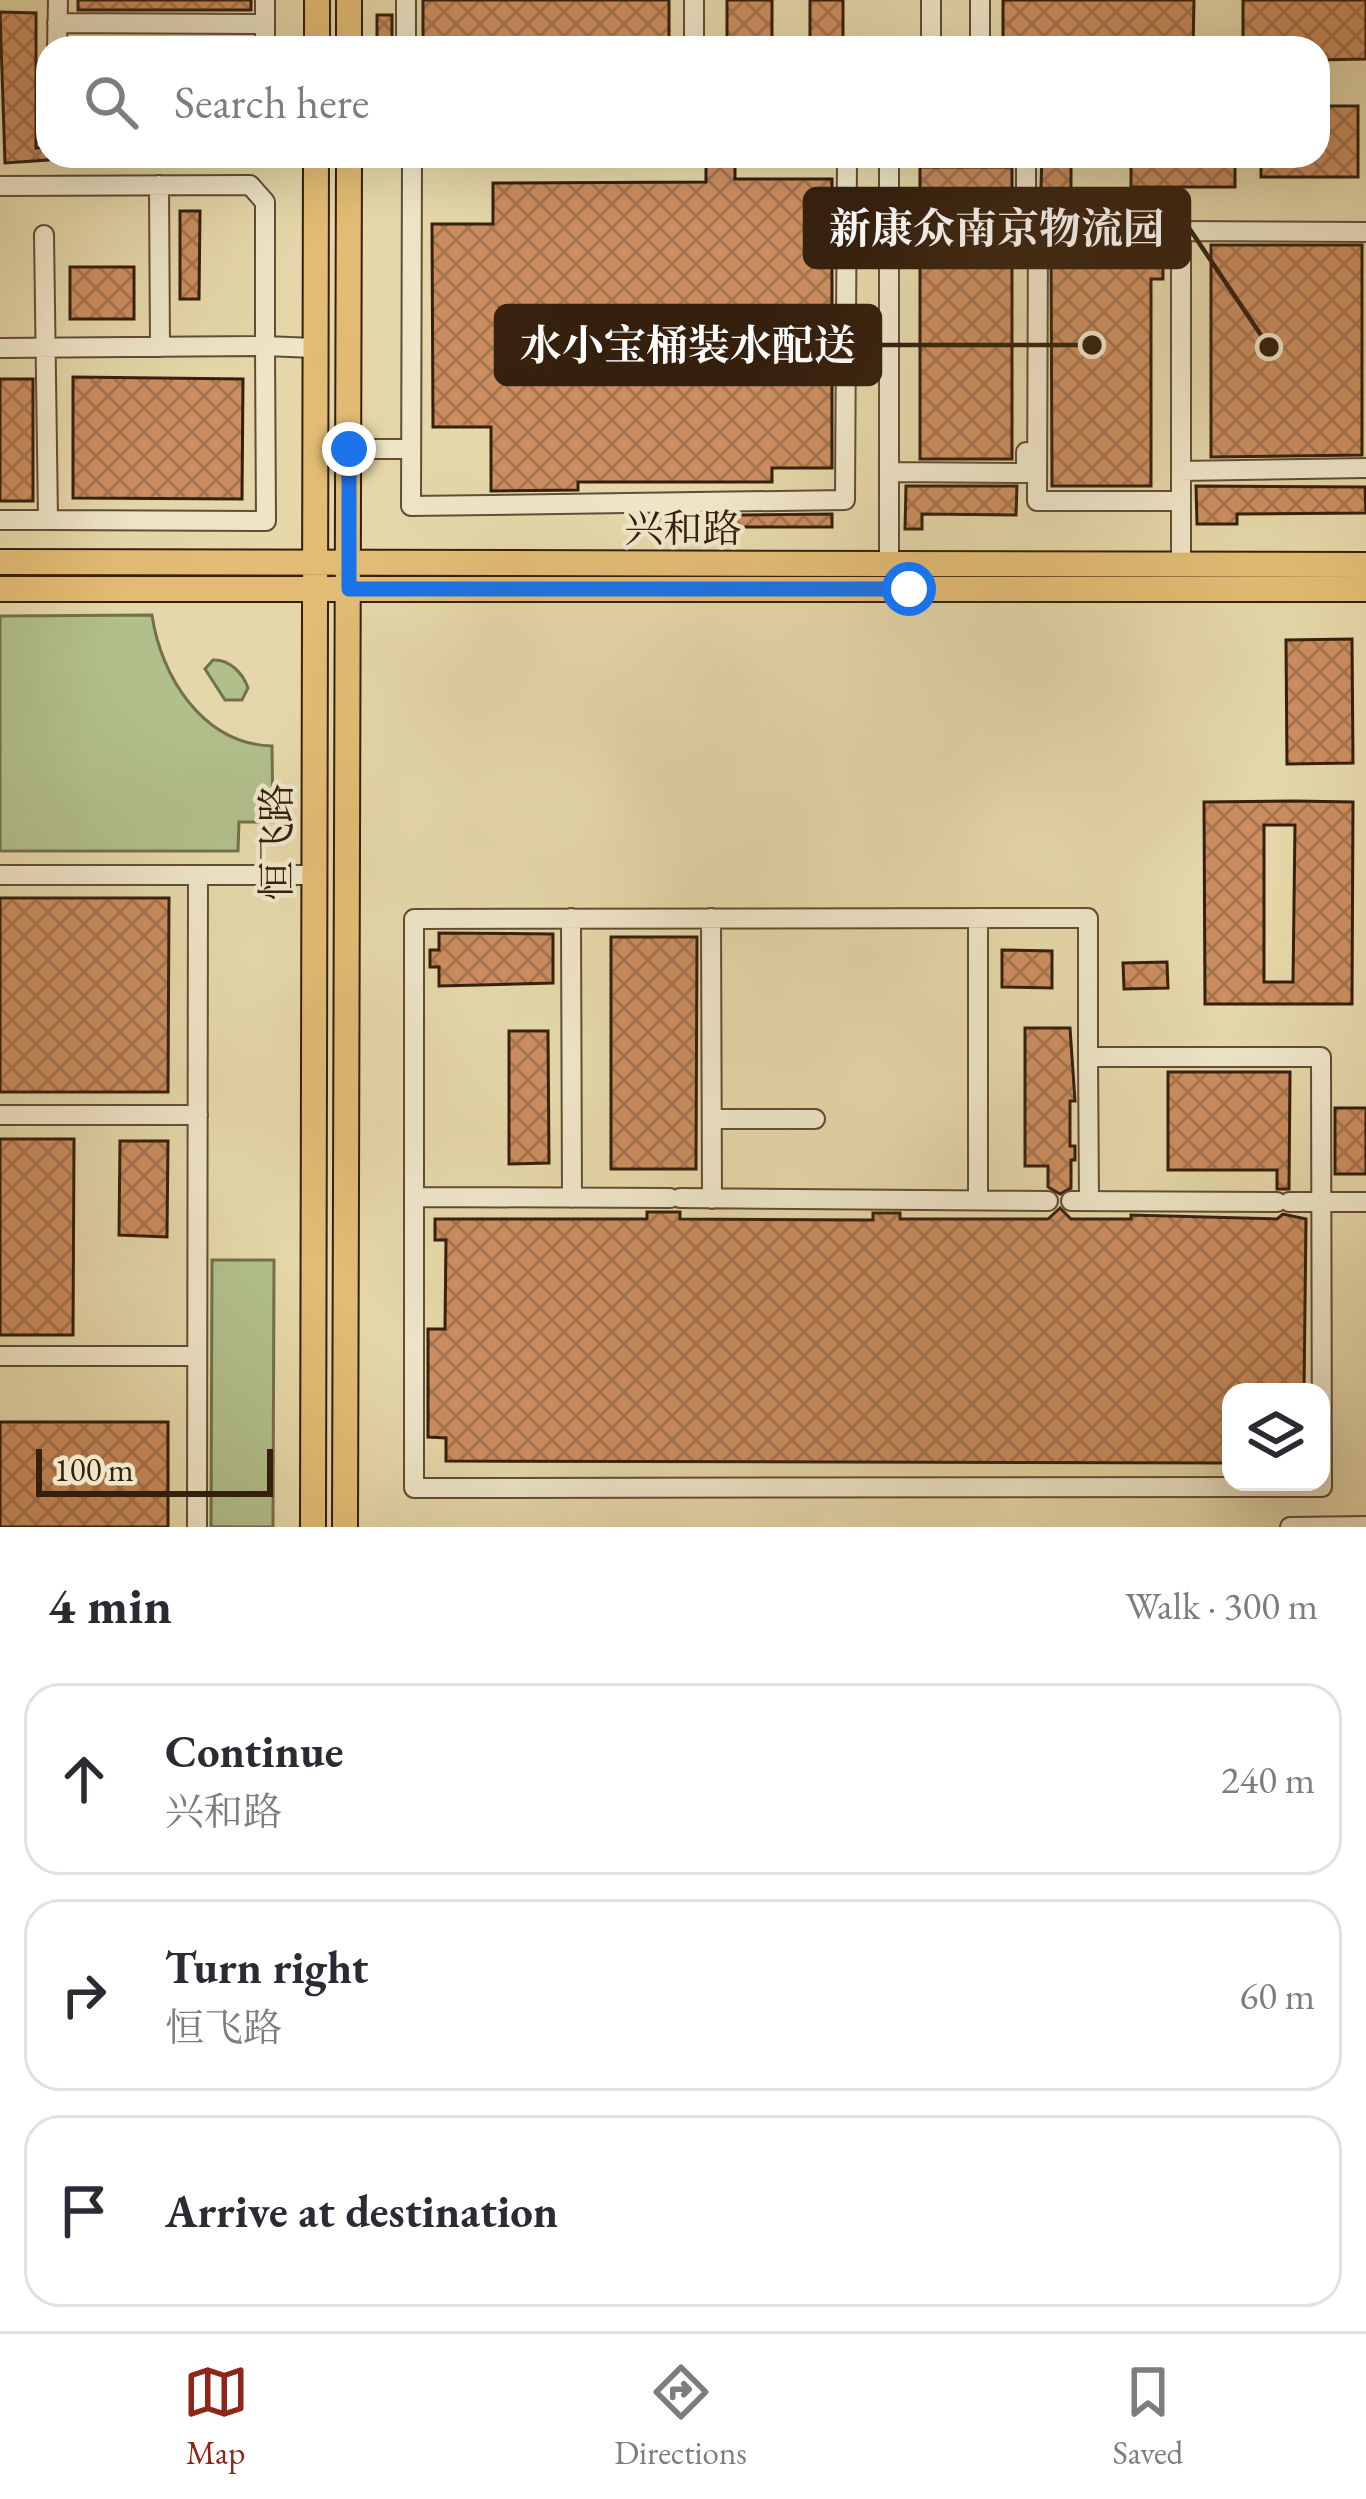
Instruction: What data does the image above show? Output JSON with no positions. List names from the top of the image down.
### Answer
{
  "streets": {
    "main road": ["兴和路", "恒飞路"]
  },
  "crossings": [
    ["兴和路", "恒飞路"]
  ],
  "places": ["水小宝桶装水配送", "新康众南京物流园"],
  "scale_bar": "100 m",
  "page": {
    "search": "Search here",
    "scale": "100 m",
    "heading": ["4 min", "Walk · 300 m"],
    "list": [
      ["Continue", "兴和路", "240 m"],
      ["Turn right", "恒飞路", "60 m"],
      "Arrive at destination"
    ],
    "nav": ["Map", "Directions", "Saved"]
  }
}
